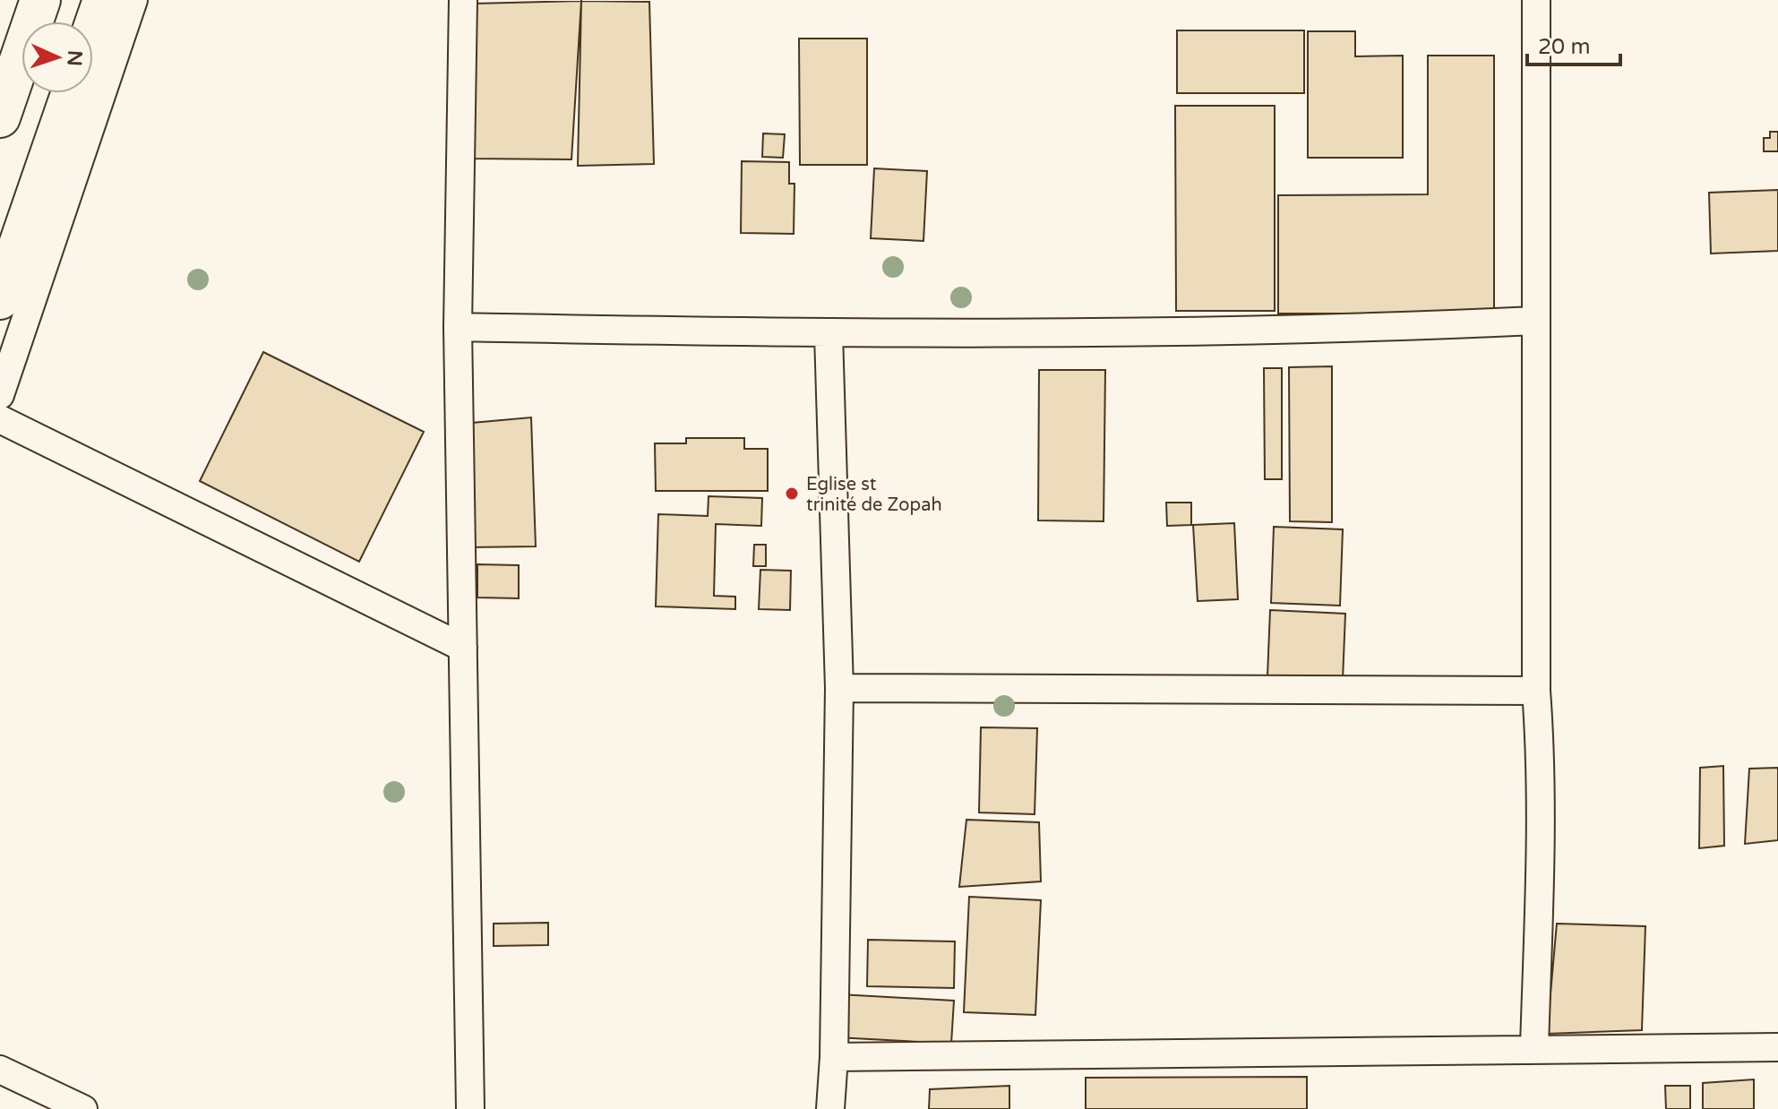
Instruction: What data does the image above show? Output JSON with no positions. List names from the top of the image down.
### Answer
{
  "places": ["Eglise st trinité de Zopah"],
  "scale_bar": "20 m",
  "north": "right"
}
